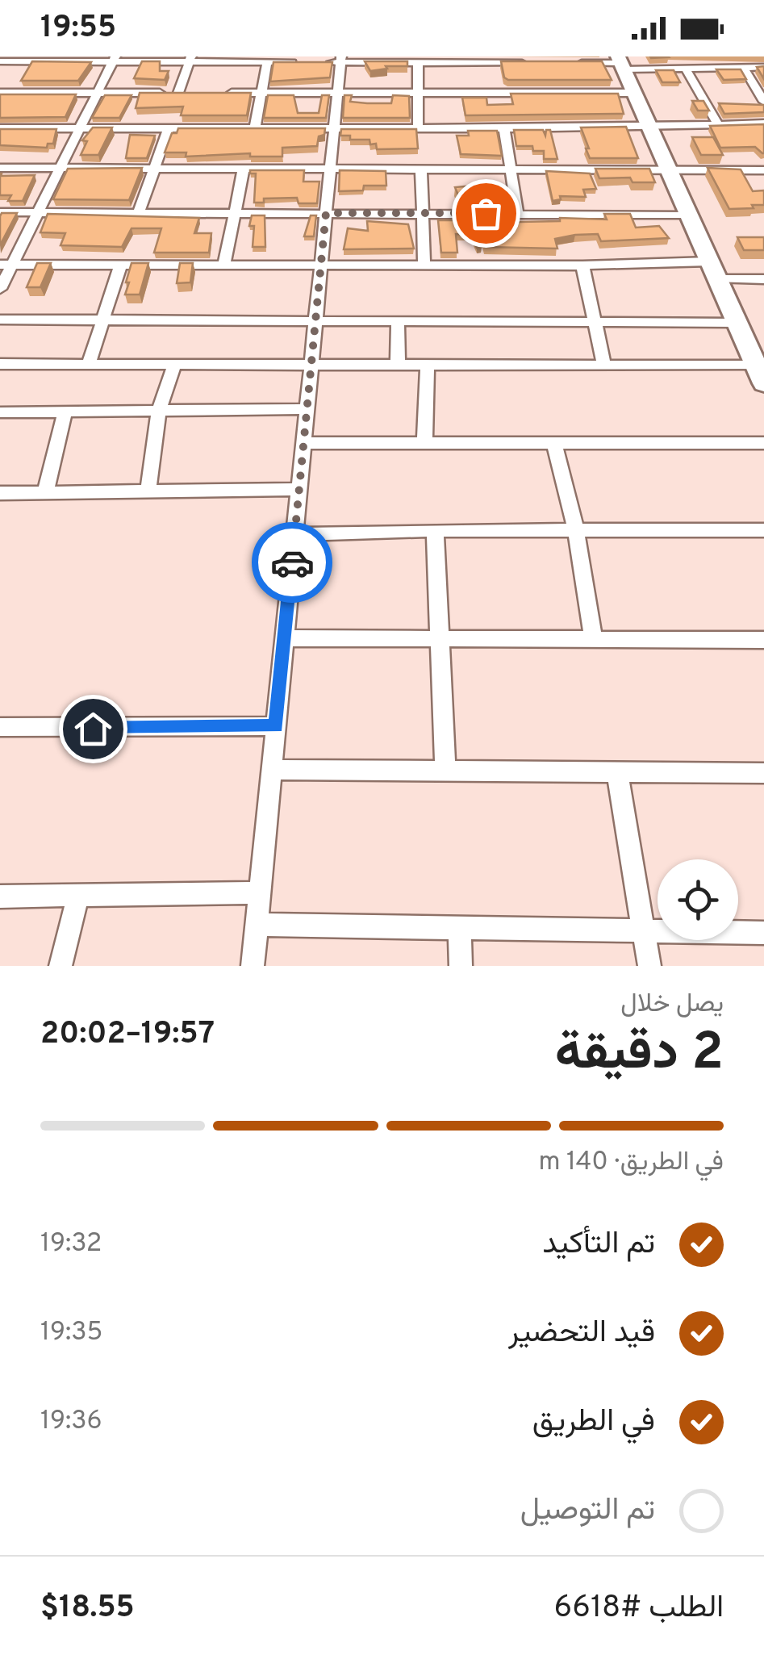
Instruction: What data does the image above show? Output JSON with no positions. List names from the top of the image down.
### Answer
{
  "page": {
    "status": "19:55",
    "heading": ["2 دقيقة", "يصل خلال", "19:57–20:02"],
    "panel": ["الطلب #6618", "$18.55"],
    "bar": "في الطريق · 140 m",
    "list": [
      ["تم التأكيد", "19:32"],
      ["قيد التحضير", "19:35"],
      ["في الطريق", "19:36"],
      "تم التوصيل"
    ]
  }
}
